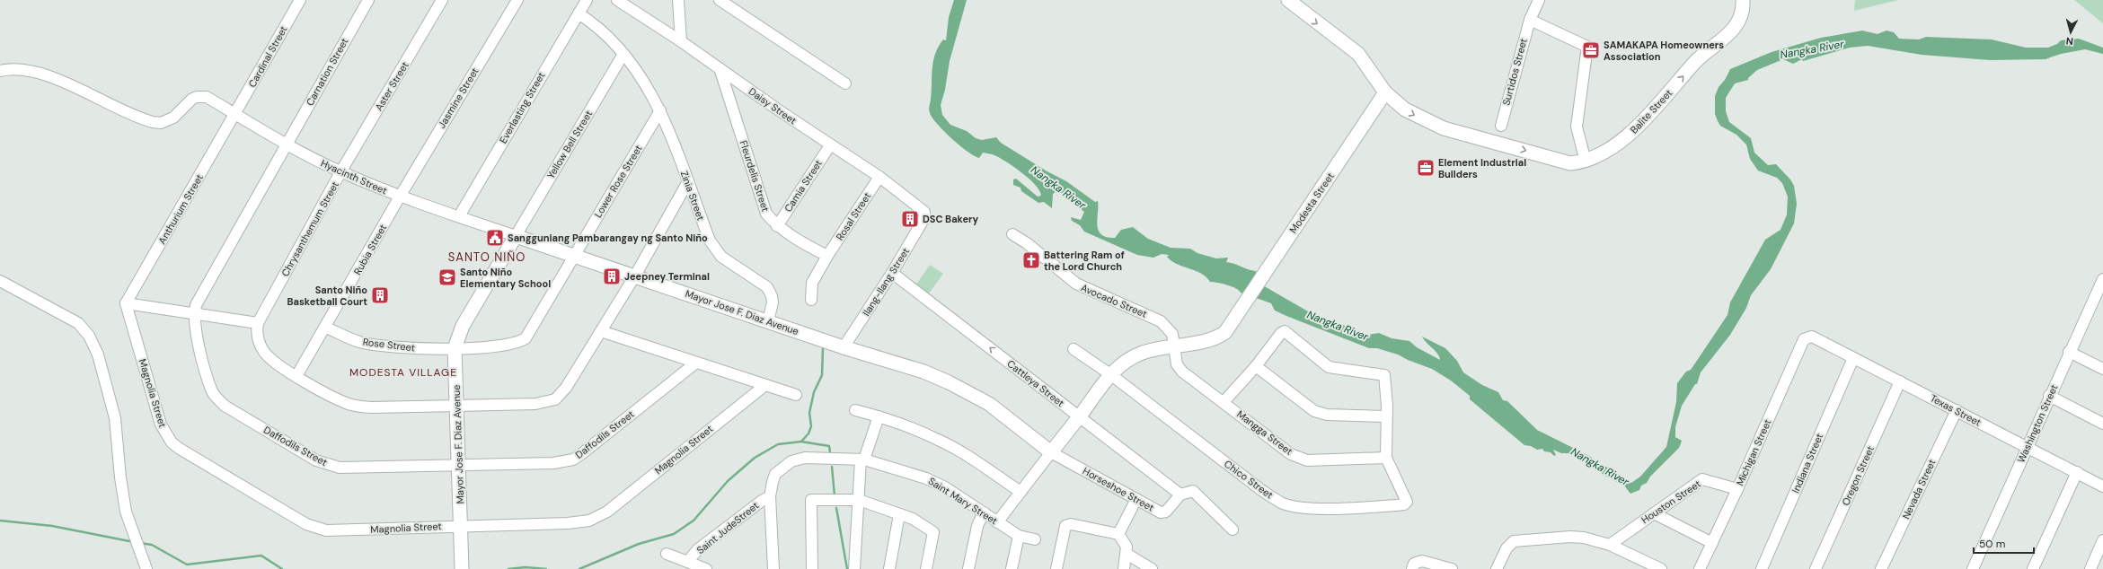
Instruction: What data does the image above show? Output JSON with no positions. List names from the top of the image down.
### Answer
{
  "streets": {
    "main road": ["Balite Street", "Modesta Street", "Mayor Jose F. Diaz Avenue"],
    "street": [
      "Cardinal Street",
      "Carnation Street",
      "Surtidos Street",
      "Aster Street",
      "Jasmine Street",
      "Daisy Street",
      "Everlasting Street",
      "Yellow Bell Street",
      "Fleurdelis Street",
      "Hyacinth Street",
      "Lower Rose Street",
      "Camia Street",
      "Zinia Street",
      "Anthurium Street",
      "Rosal Street",
      "Chrysanthemum Street",
      "Rubia Street",
      "Ilang-Ilang Street",
      "Avocado Street",
      "Rose Street",
      "Cattleya Street",
      "Magnolia Street",
      "Texas Street",
      "Washington Street",
      "Mangga Street",
      "Daffodils Street",
      "Michigan Street",
      "Indiana Street",
      "Oregon Street",
      "Chico Street",
      "Horseshoe Street",
      "Nevada Street",
      "Saint Mary Street",
      "Houston Street",
      "Saint JudeStreet"
    ]
  },
  "crossings": [
    ["Cardinal Street", "Hyacinth Street"],
    ["Cardinal Street", "Anthurium Street"],
    ["Carnation Street", "Hyacinth Street"],
    ["Carnation Street", "Daffodils Street"],
    ["Aster Street", "Hyacinth Street"],
    ["Aster Street", "Chrysanthemum Street"],
    ["Jasmine Street", "Hyacinth Street"],
    ["Jasmine Street", "Rubia Street"],
    ["Daisy Street", "Fleurdelis Street"],
    ["Daisy Street", "Camia Street"],
    ["Daisy Street", "Rosal Street"],
    ["Daisy Street", "Ilang-Ilang Street"],
    ["Everlasting Street", "Hyacinth Street"],
    ["Everlasting Street", "Zinia Street"],
    ["Balite Street", "Modesta Street"],
    ["Yellow Bell Street", "Hyacinth Street"],
    ["Yellow Bell Street", "Zinia Street"],
    ["Yellow Bell Street", "Mayor Jose F. Diaz Avenue"],
    ["Fleurdelis Street", "Camia Street"],
    ["Fleurdelis Street", "Rosal Street"],
    ["Hyacinth Street", "Anthurium Street"],
    ["Hyacinth Street", "Chrysanthemum Street"],
    ["Hyacinth Street", "Rubia Street"],
    ["Hyacinth Street", "Mayor Jose F. Diaz Avenue"],
    ["Hyacinth Street", "Daffodils Street"],
    ["Lower Rose Street", "Zinia Street"],
    ["Lower Rose Street", "Mayor Jose F. Diaz Avenue"],
    ["Lower Rose Street", "Rose Street"],
    ["Zinia Street", "Mayor Jose F. Diaz Avenue"],
    ["Modesta Street", "Avocado Street"],
    ["Modesta Street", "Mangga Street"],
    ["Anthurium Street", "Magnolia Street"],
    ["Rubia Street", "Rose Street"],
    ["Ilang-Ilang Street", "Mayor Jose F. Diaz Avenue"],
    ["Ilang-Ilang Street", "Cattleya Street"],
    ["Avocado Street", "Mangga Street"],
    ["Mayor Jose F. Diaz Avenue", "Rose Street"],
    ["Mayor Jose F. Diaz Avenue", "Magnolia Street"],
    ["Mayor Jose F. Diaz Avenue", "Daffodils Street"],
    ["Mayor Jose F. Diaz Avenue", "Horseshoe Street"],
    ["Cattleya Street", "Horseshoe Street"],
    ["Texas Street", "Washington Street"],
    ["Texas Street", "Michigan Street"],
    ["Texas Street", "Indiana Street"],
    ["Texas Street", "Oregon Street"],
    ["Texas Street", "Nevada Street"],
    ["Mangga Street", "Chico Street"],
    ["Michigan Street", "Houston Street"],
    ["Saint Mary Street", "Saint JudeStreet"]
  ],
  "one_way": ["Cattleya Street"],
  "districts": ["SANTO NIÑO", "MODESTA VILLAGE"],
  "water": ["Nangka River"],
  "places": {
    "office": ["SAMAKAPA Homeowners Association", "Element Industrial Builders"],
    "building": ["DSC Bakery", "Jeepney Terminal", "Santo Niño Basketball Court"],
    "public building": ["Sangguniang Pambarangay ng Santo Niño"],
    "church": ["Battering Ram of the Lord Church"],
    "school or university": ["Santo Niño Elementary School"]
  },
  "scale_bar": "50 m",
  "north": "bottom"
}
